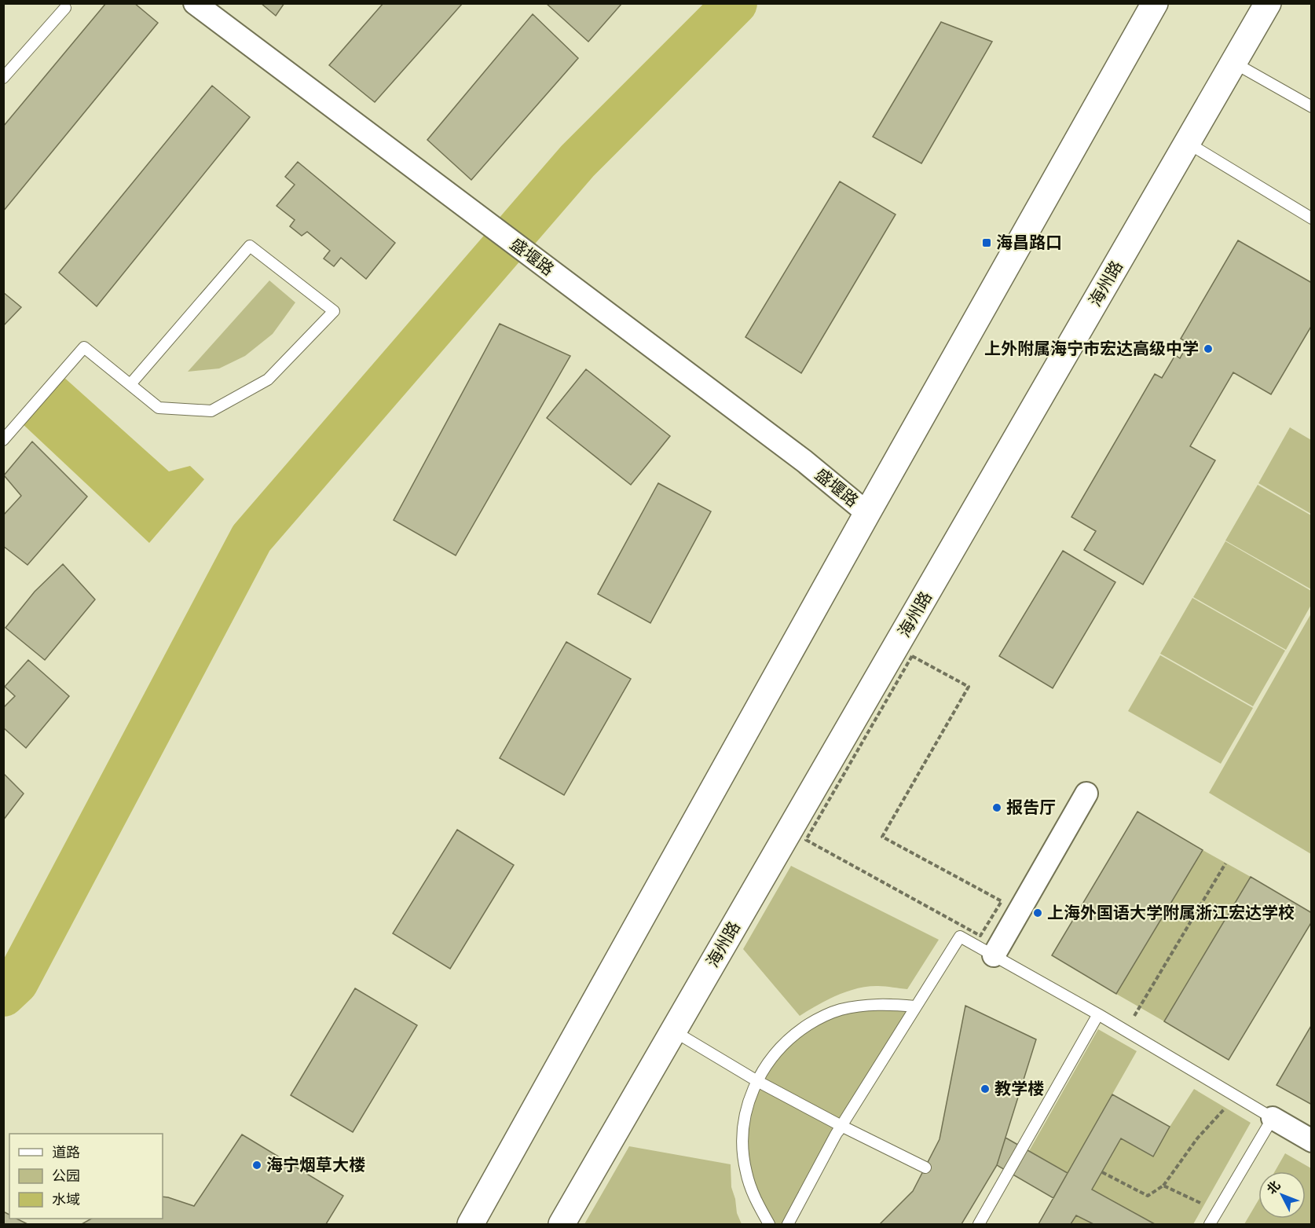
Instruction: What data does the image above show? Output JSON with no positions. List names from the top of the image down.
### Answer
{
  "streets": {
    "main road": ["海州路"],
    "street": ["盛堰路"]
  },
  "places": {
    "transit": ["海昌路口"],
    "other": [
      "上外附属海宁市宏达高级中学",
      "报告厅",
      "上海外国语大学附属浙江宏达学校",
      "教学楼",
      "海宁烟草大楼"
    ]
  },
  "legend": ["道路", "公园", "水域"],
  "north": "top left"
}
